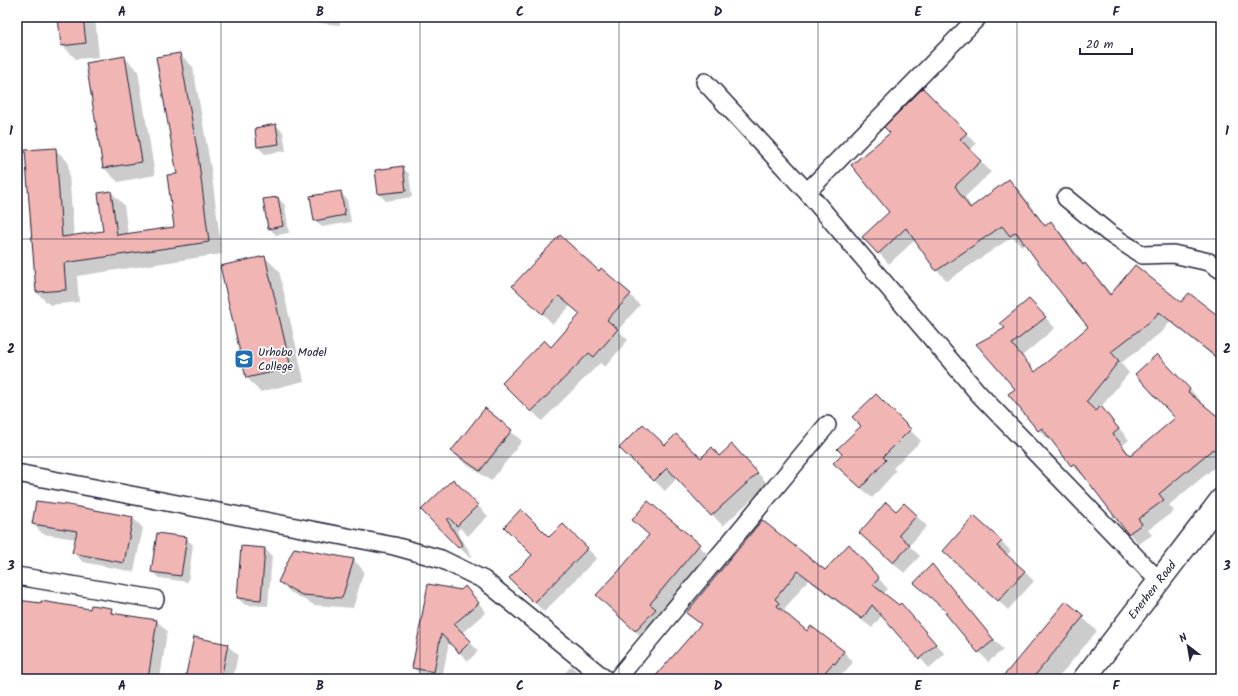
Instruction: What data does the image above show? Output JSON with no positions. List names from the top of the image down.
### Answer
{
  "streets": {
    "street": ["Enerhen Road"]
  },
  "places": {
    "school or university": ["Urhobo Model College"]
  },
  "scale_bar": "20 m",
  "north": "top left",
  "grid": {
    "columns": [
      "A",
      "B",
      "C",
      "D",
      "E",
      "F"
    ],
    "rows": ["1", "2", "3"]
  }
}
